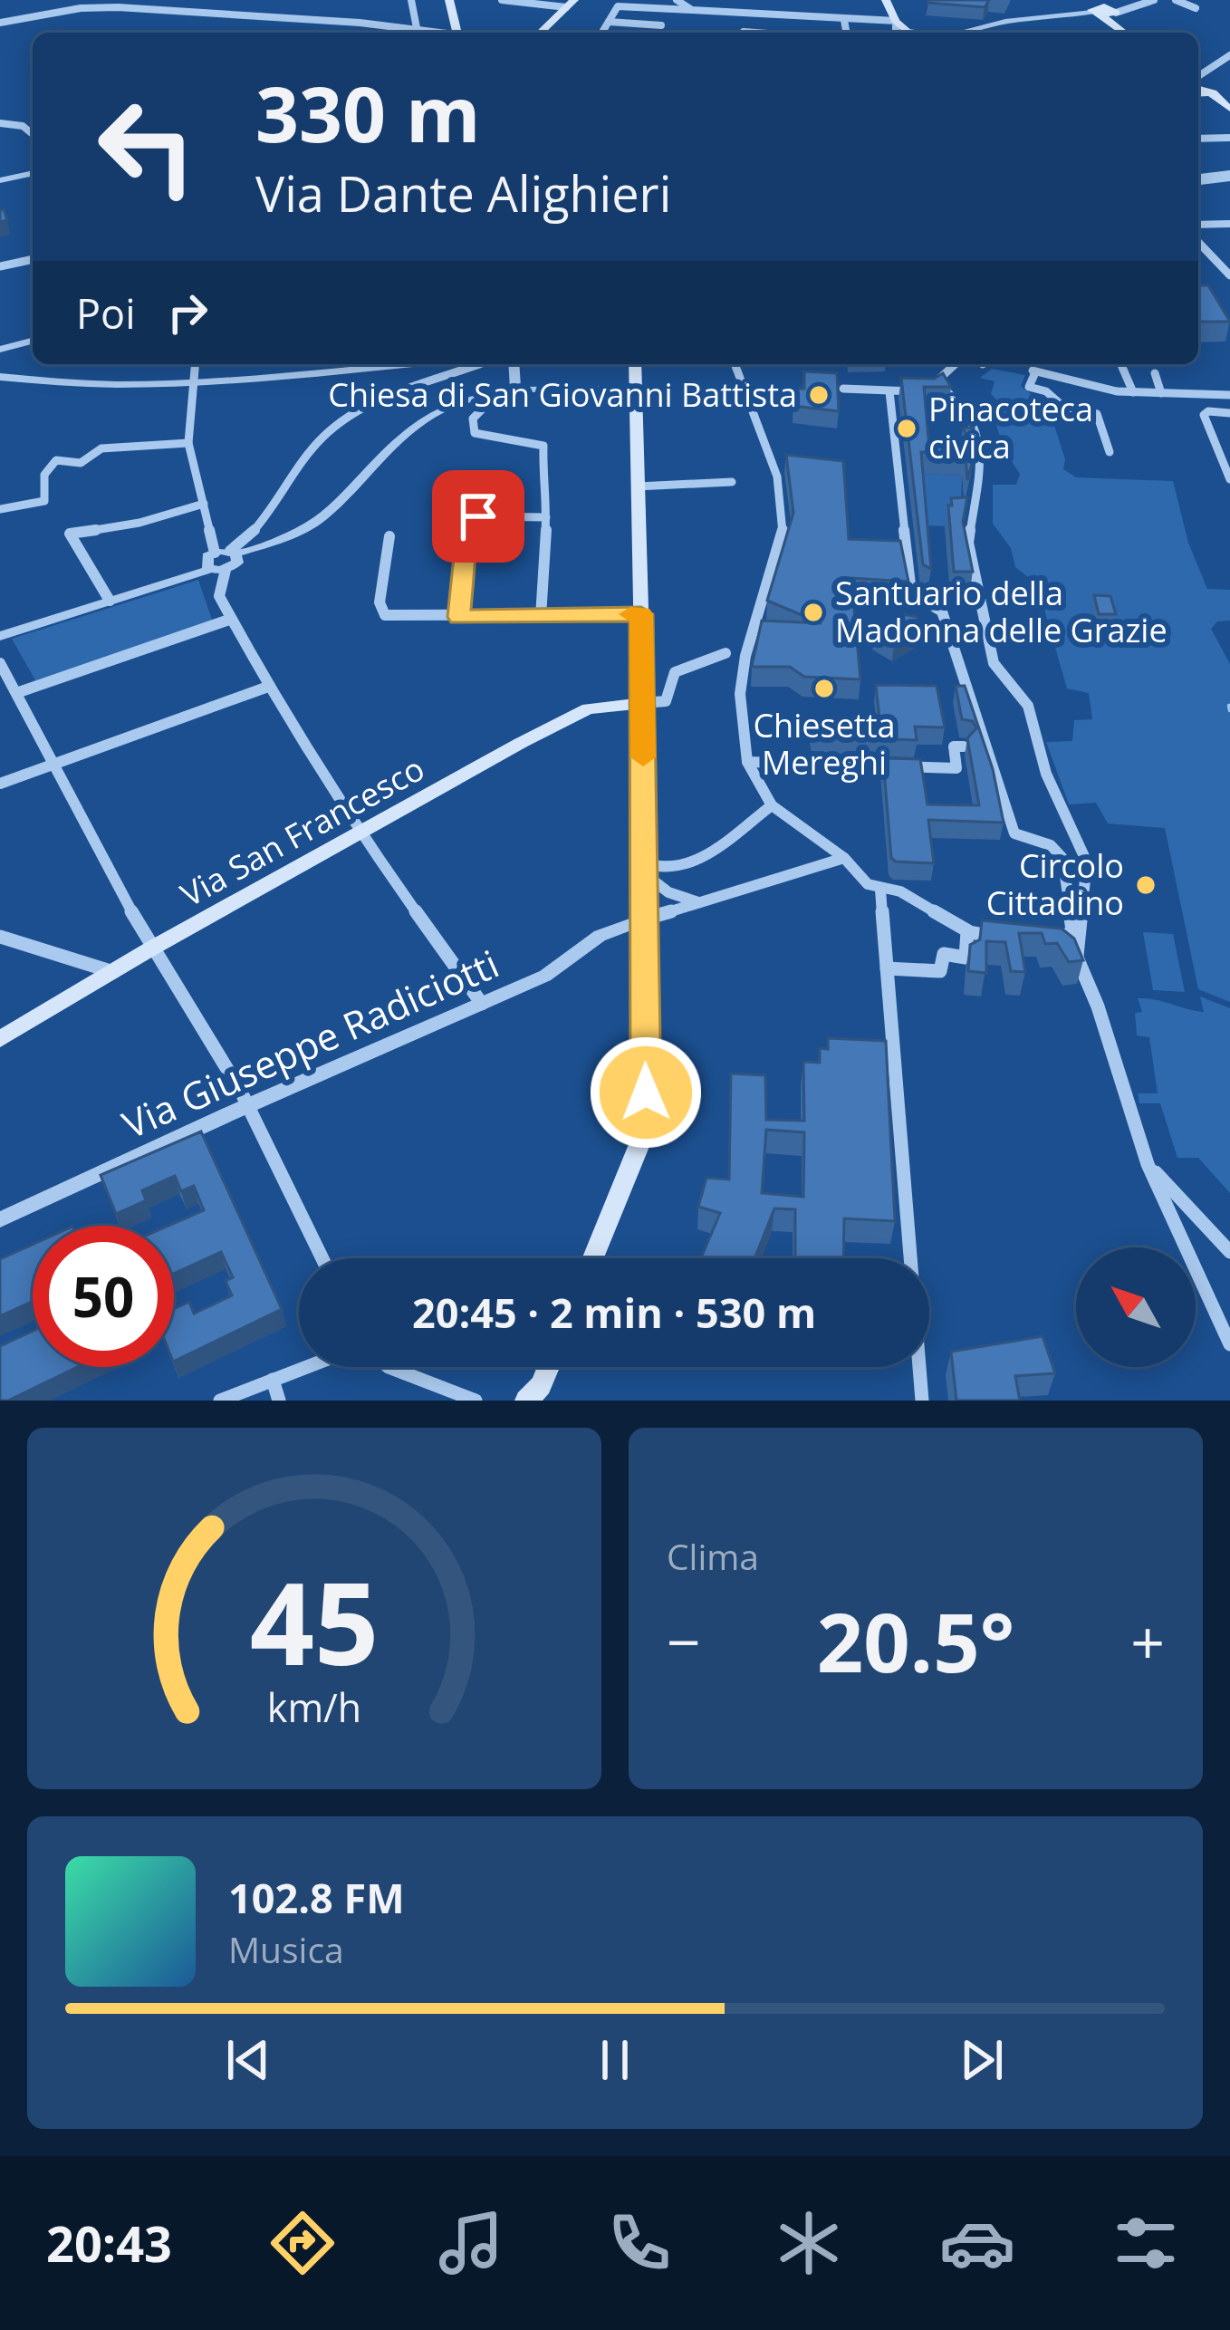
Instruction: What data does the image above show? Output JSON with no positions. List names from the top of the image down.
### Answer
{
  "streets": {
    "main road": ["Via San Francesco"],
    "street": ["Via Giuseppe Radiciotti"]
  },
  "places": [
    "Chiesa di San Giovanni Battista",
    "Pinacoteca civica",
    "Santuario della Madonna delle Grazie",
    "Chiesetta Mereghi",
    "Circolo Cittadino"
  ],
  "north": "top left",
  "page": {
    "turn": ["330 m", "Via Dante Alighieri"],
    "then": "Poi",
    "limit": "50",
    "trip": "20:45 · 2 min · 530 m",
    "tile": "Clima",
    "heat": ["−", "20.5°", "+"],
    "song": ["102.8 FM", "Musica"],
    "tabs": "20:43",
    "gauge": ["45", "km/h"]
  }
}
